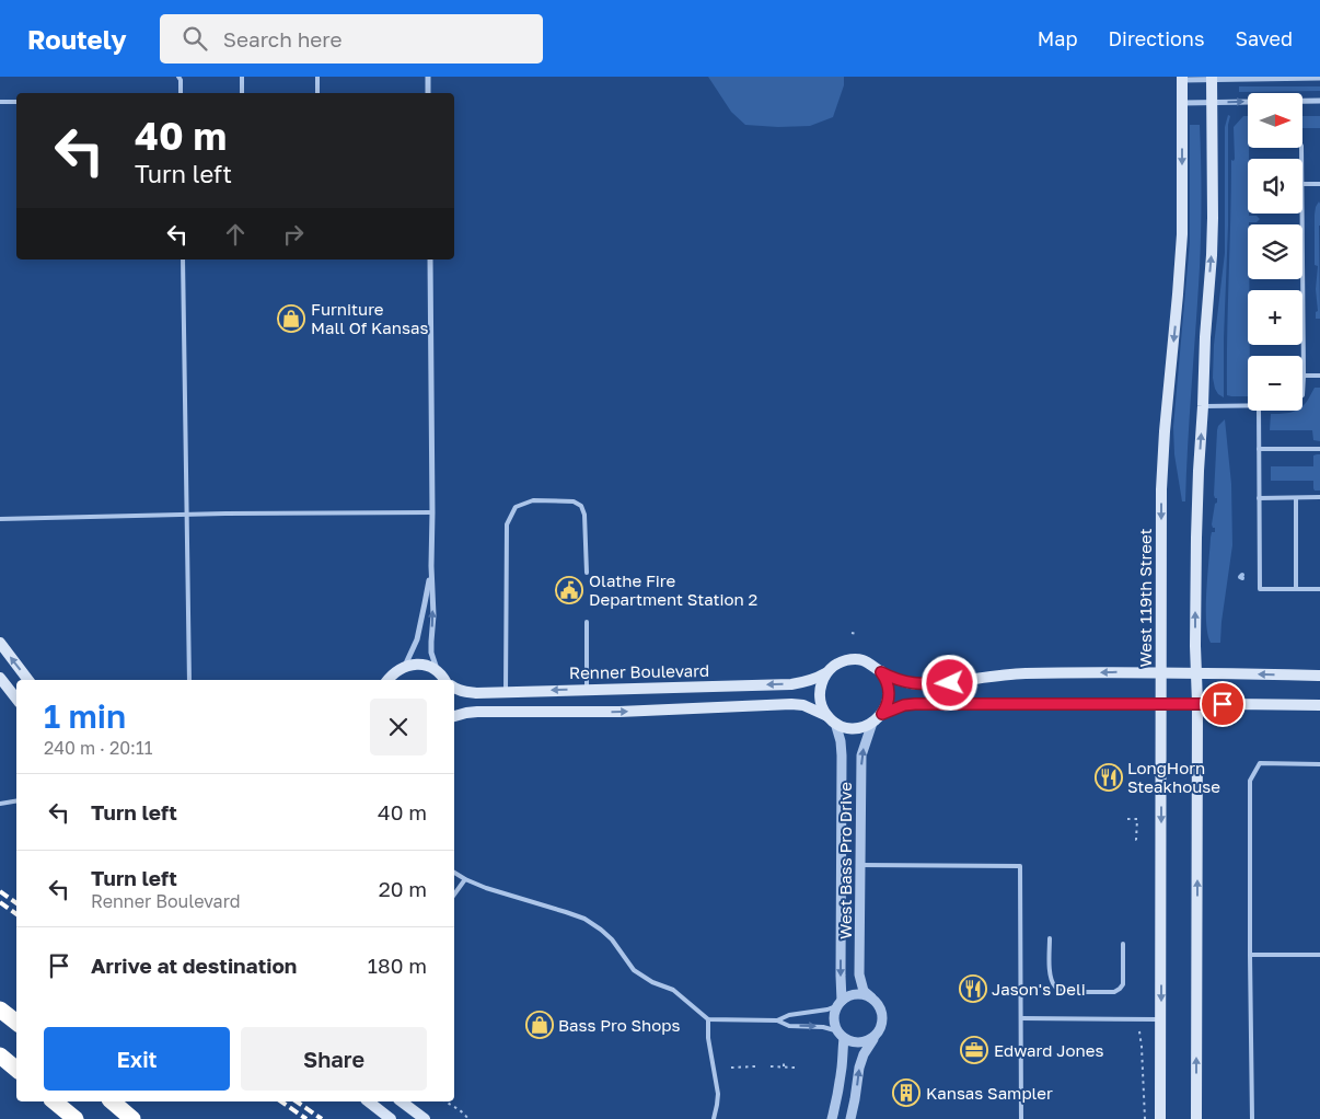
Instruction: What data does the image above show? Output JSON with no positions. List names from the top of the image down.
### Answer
{
  "streets": {
    "main road": ["West 119th Street", "Renner Boulevard"],
    "street": ["West Bass Pro Drive"]
  },
  "crossings": [
    ["Renner Boulevard", "West Bass Pro Drive"]
  ],
  "places": {
    "shop": ["Furniture Mall Of Kansas", "Bass Pro Shops"],
    "public building": ["Olathe Fire Department Station 2"],
    "restaurant": ["LongHorn Steakhouse", "Jason's Deli"],
    "office": ["Edward Jones"],
    "building": ["Kansas Sampler"]
  },
  "north": "right",
  "page": {
    "header": "Routely",
    "search": "Search here",
    "nav": ["Map", "Directions", "Saved"],
    "map_buttons": ["+", "−"],
    "turn": ["40 m", "Turn left"],
    "heading": ["1 min", "240 m · 20:11"],
    "list": [
      {
        "name": "Turn left",
        "value": "40 m"
      },
      {
        "name": "Turn left",
        "note": "Renner Boulevard",
        "value": "20 m"
      },
      {
        "name": "Arrive at destination",
        "value": "180 m"
      }
    ],
    "buttons": ["Exit", "Share"]
  }
}
